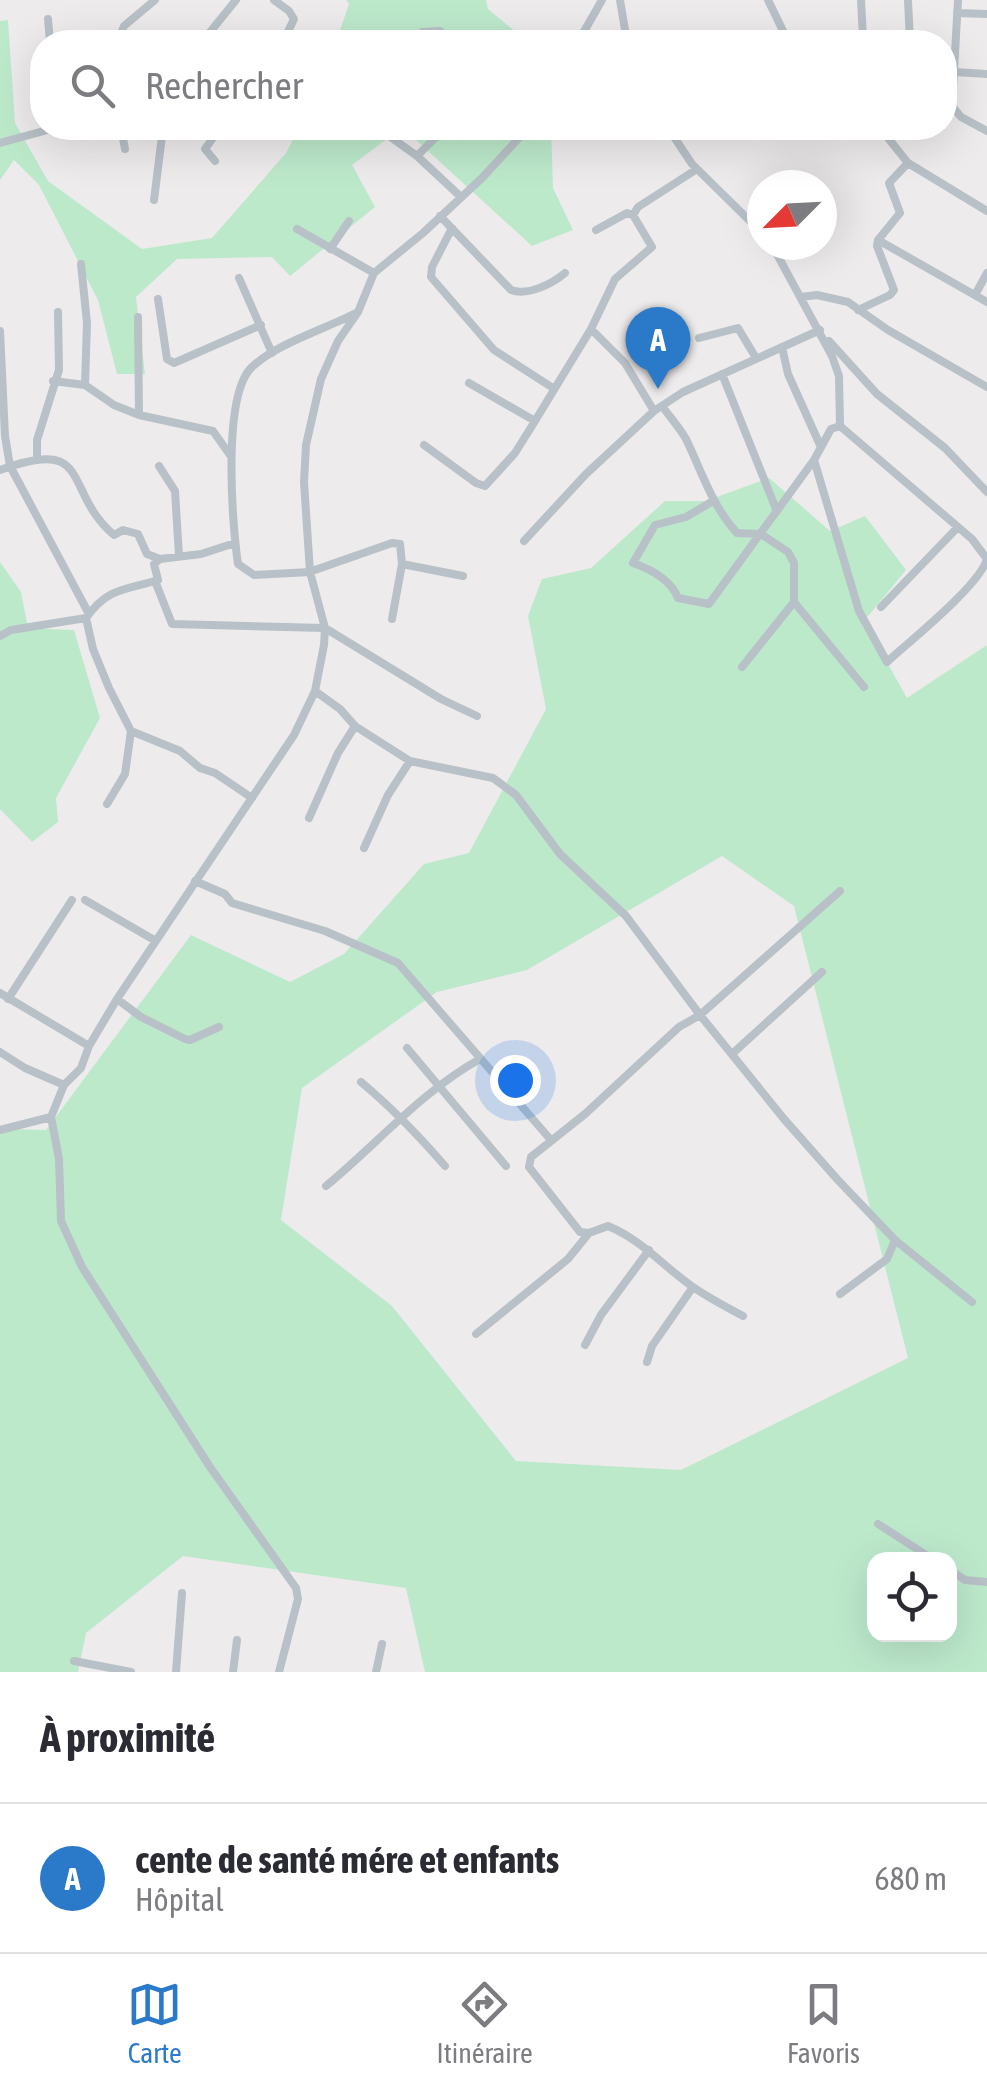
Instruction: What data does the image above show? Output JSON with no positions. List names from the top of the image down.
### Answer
{
  "north": "bottom left",
  "page": {
    "search": "Rechercher",
    "pins": "A",
    "heading": "À proximité",
    "list": [
      {
        "mark": "A",
        "name": "cente de santé mére et enfants",
        "note": "Hôpital",
        "value": "680 m"
      }
    ],
    "nav": ["Carte", "Itinéraire", "Favoris"]
  }
}
